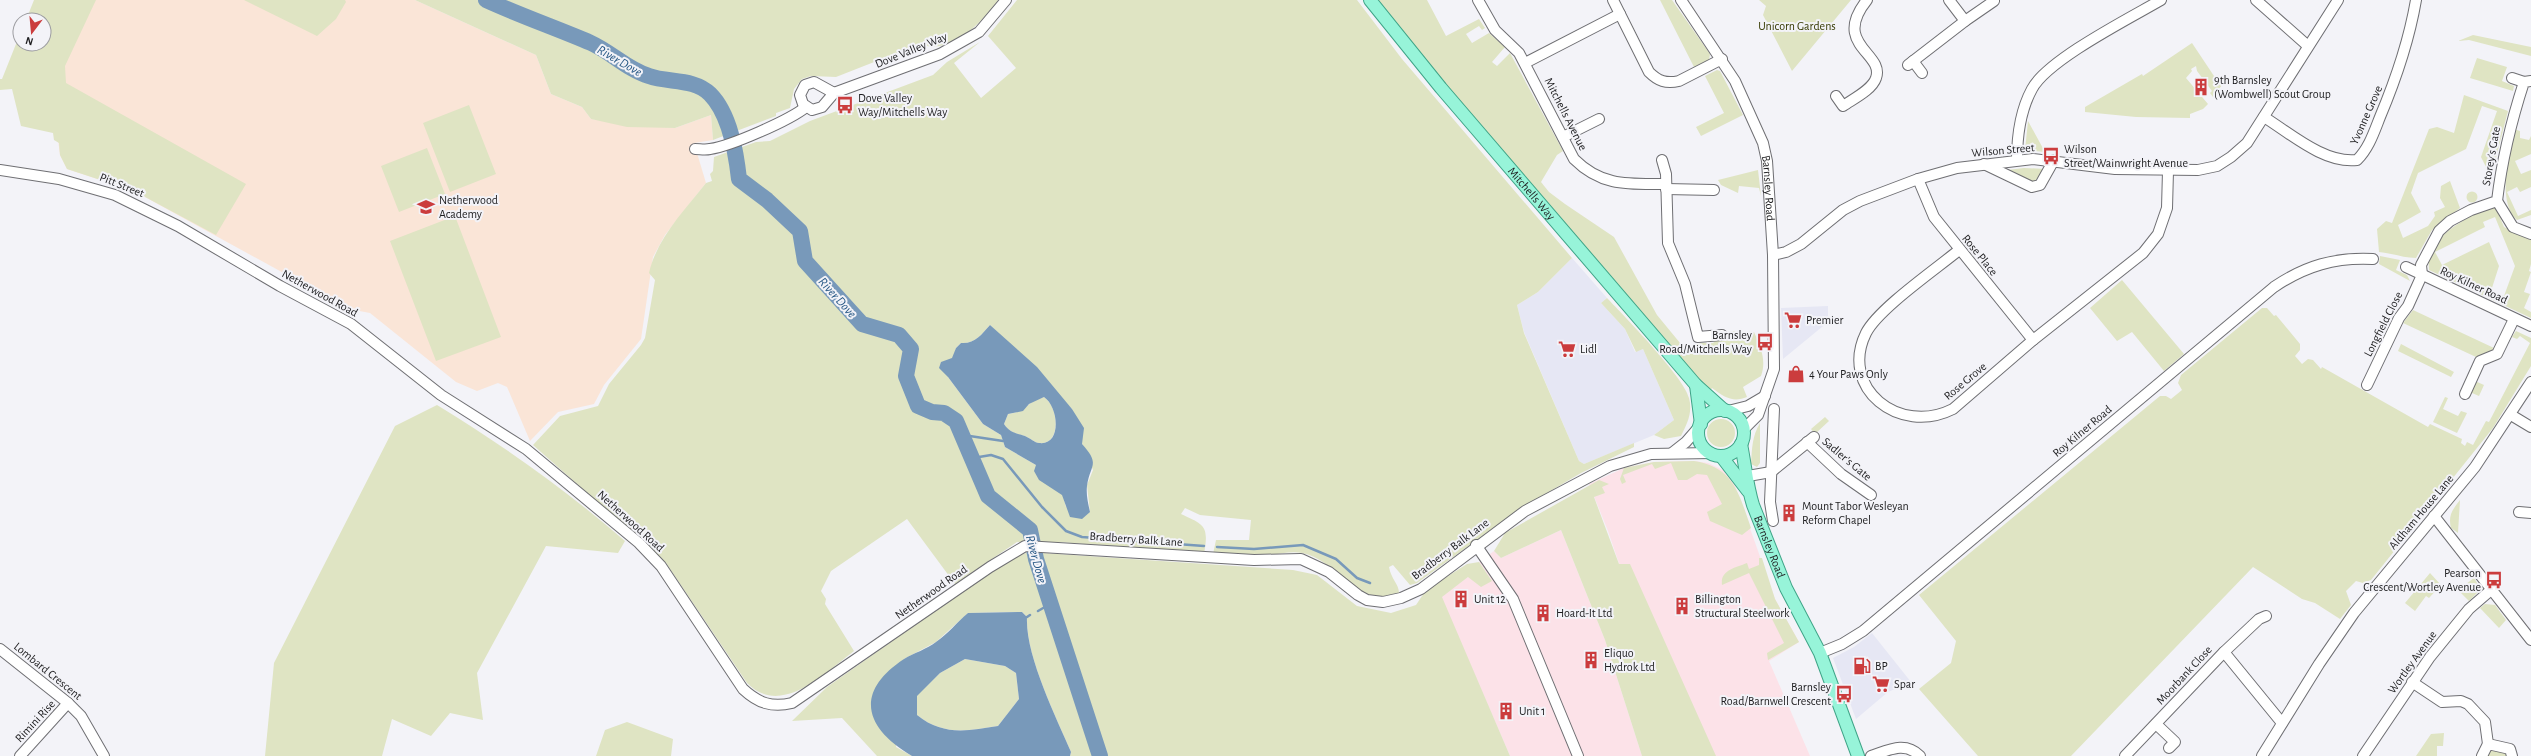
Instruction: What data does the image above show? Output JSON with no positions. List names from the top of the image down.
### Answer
{
  "streets": {
    "main road": ["Barnsley Road", "Mitchells Way"],
    "street": [
      "Dove Valley Way",
      "Mitchells Avenue",
      "Yvonne Grove",
      "Wilson Street",
      "Storey's Gate",
      "Pitt Street",
      "Rose Place",
      "Roy Kilner Road",
      "Netherwood Road",
      "Longfield Close",
      "Rose Grove",
      "Sadler's Gate",
      "Aldham House Lane",
      "Bradberry Balk Lane",
      "Wortley Avenue",
      "Lombard Crescent",
      "Moorbank Close",
      "Rimini Rise"
    ]
  },
  "crossings": [
    ["Yvonne Grove", "Wilson Street"],
    ["Wilson Street", "Barnsley Road"],
    ["Wilson Street", "Rose Place"],
    ["Wilson Street", "Rose Grove"],
    ["Storey's Gate", "Roy Kilner Road"],
    ["Storey's Gate", "Longfield Close"],
    ["Pitt Street", "Netherwood Road"],
    ["Barnsley Road", "Mitchells Way"],
    ["Barnsley Road", "Roy Kilner Road"],
    ["Barnsley Road", "Sadler's Gate"],
    ["Barnsley Road", "Bradberry Balk Lane"],
    ["Mitchells Way", "Bradberry Balk Lane"],
    ["Rose Place", "Rose Grove"],
    ["Roy Kilner Road", "Longfield Close"],
    ["Netherwood Road", "Bradberry Balk Lane"],
    ["Lombard Crescent", "Rimini Rise"]
  ],
  "water": ["River Dove"],
  "parks": ["Unicorn Gardens"],
  "places": {
    "building": [
      "9th Barnsley (Wombwell) Scout Group",
      "Mount Tabor Wesleyan Reform Chapel",
      "Unit 12",
      "Billington Structural Steelwork",
      "Hoard-It Ltd",
      "Eliquo Hydrok Ltd",
      "Unit 1"
    ],
    "bus stop": [
      "Dove Valley Way/Mitchells Way",
      "Wilson Street/Wainwright Avenue",
      "Barnsley Road/Mitchells Way",
      "Pearson Crescent/Wortley Avenue",
      "Barnsley Road/Barnwell Crescent"
    ],
    "school or university": ["Netherwood Academy"],
    "supermarket": ["Premier", "Lidl", "Spar"],
    "shop": ["4 Your Paws Only"],
    "fuel station": ["BP"]
  },
  "north": "bottom"
}
